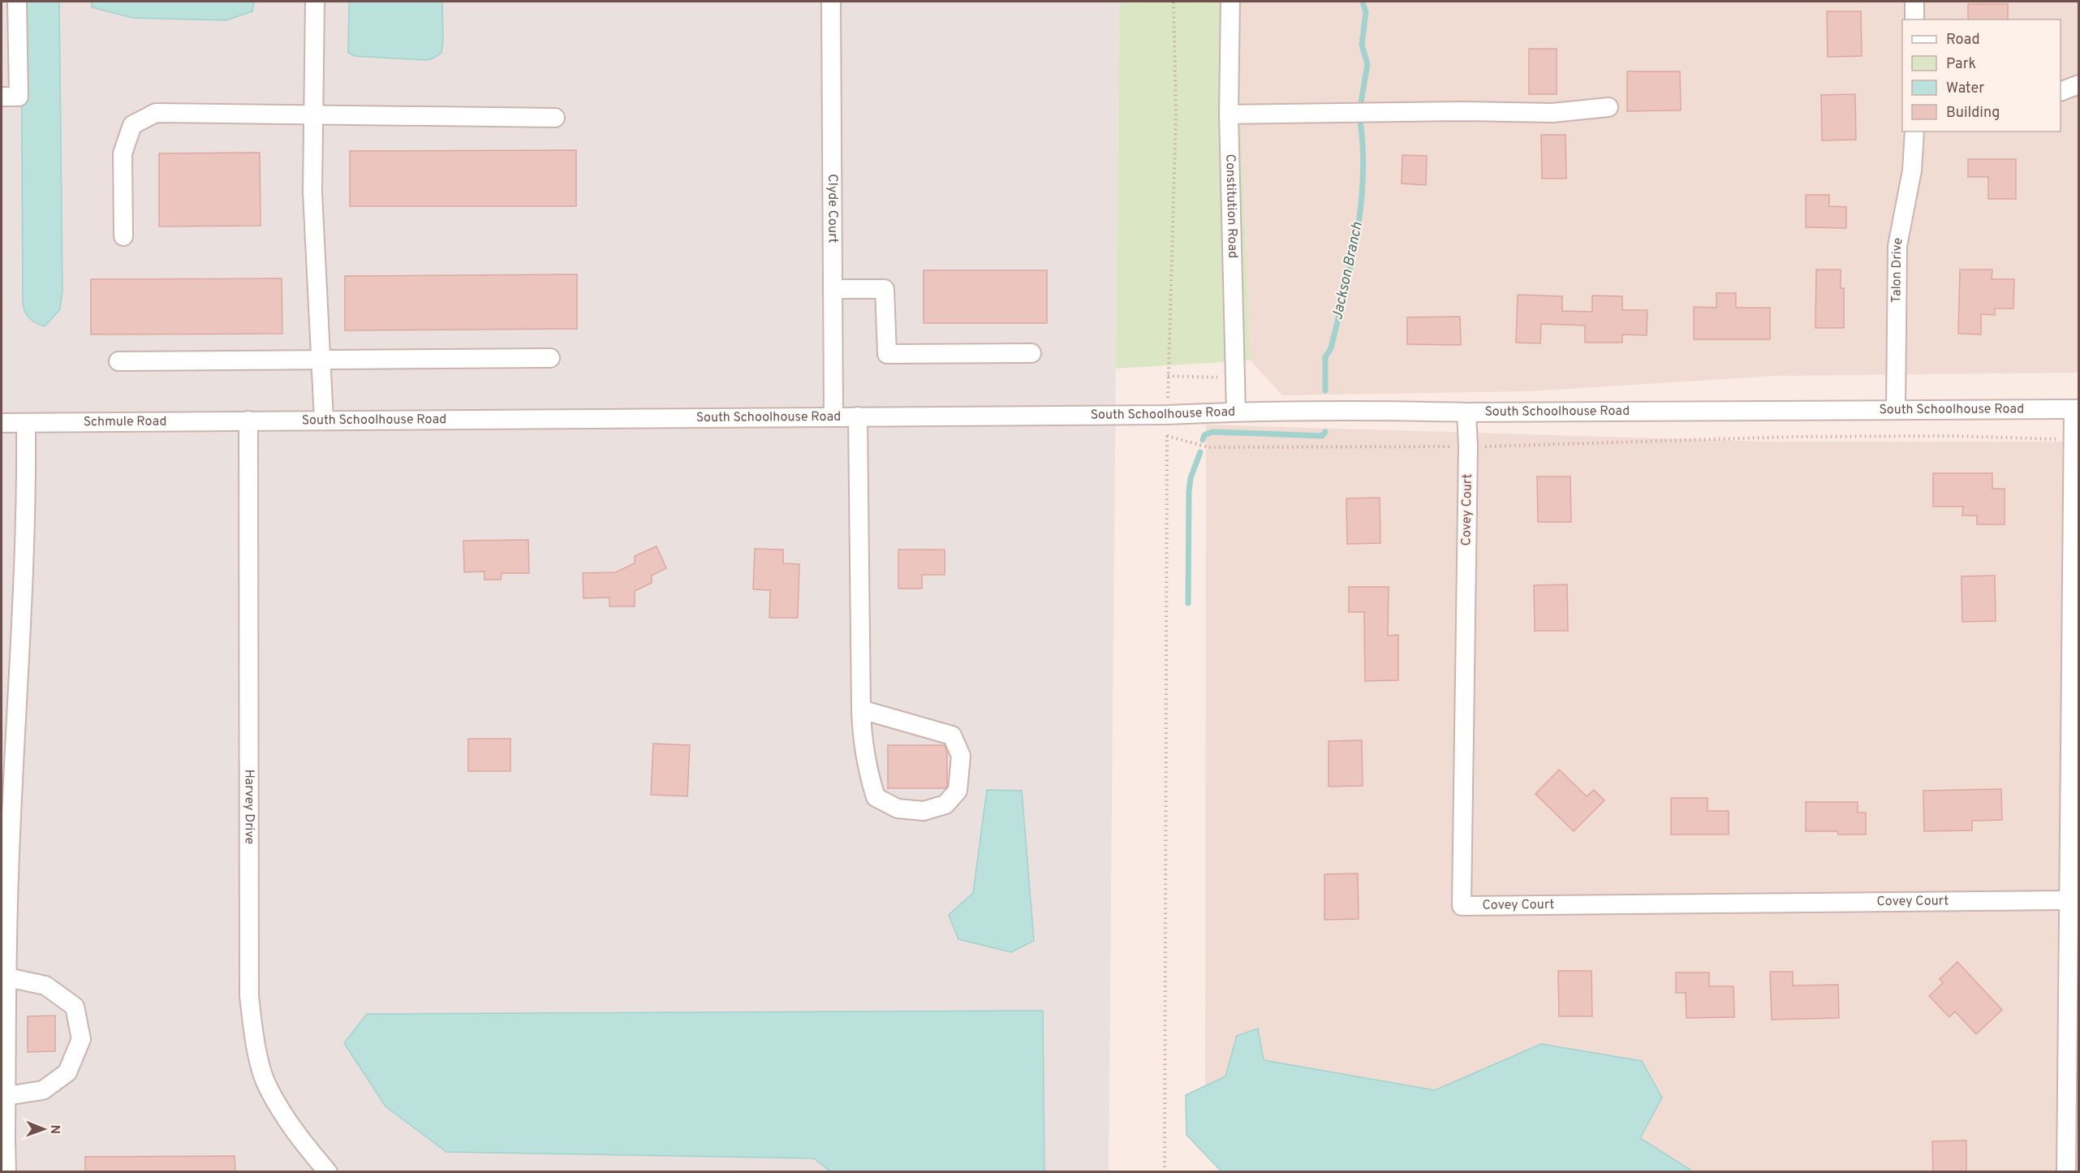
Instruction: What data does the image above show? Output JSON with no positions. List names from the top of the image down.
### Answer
{
  "streets": {
    "street": [
      "Constitution Road",
      "Clyde Court",
      "Talon Drive",
      "South Schoolhouse Road",
      "Schmule Road",
      "Covey Court",
      "Harvey Drive"
    ]
  },
  "crossings": [
    ["Constitution Road", "South Schoolhouse Road"],
    ["Clyde Court", "South Schoolhouse Road"],
    ["Talon Drive", "South Schoolhouse Road"],
    ["South Schoolhouse Road", "Schmule Road"],
    ["South Schoolhouse Road", "Covey Court"],
    ["South Schoolhouse Road", "Harvey Drive"],
    ["Schmule Road", "Harvey Drive"]
  ],
  "water": ["Jackson Branch"],
  "legend": [
    "Road",
    "Park",
    "Water",
    "Building"
  ],
  "north": "right"
}
